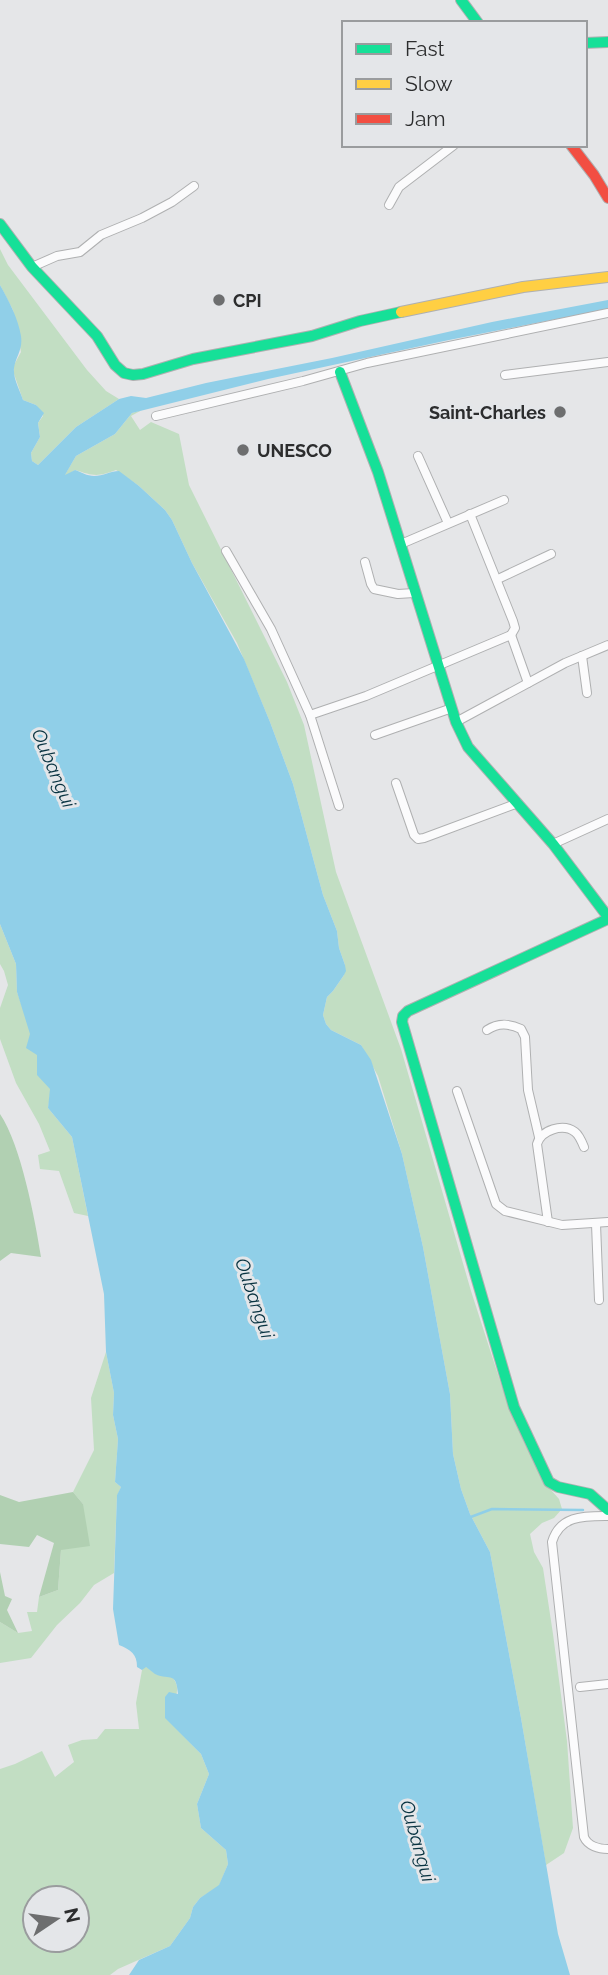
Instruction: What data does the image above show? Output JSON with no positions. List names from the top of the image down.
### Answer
{
  "water": ["Oubangui"],
  "places": ["CPI", "Saint-Charles", "UNESCO"],
  "legend": ["Fast", "Slow", "Jam"],
  "north": "right"
}
